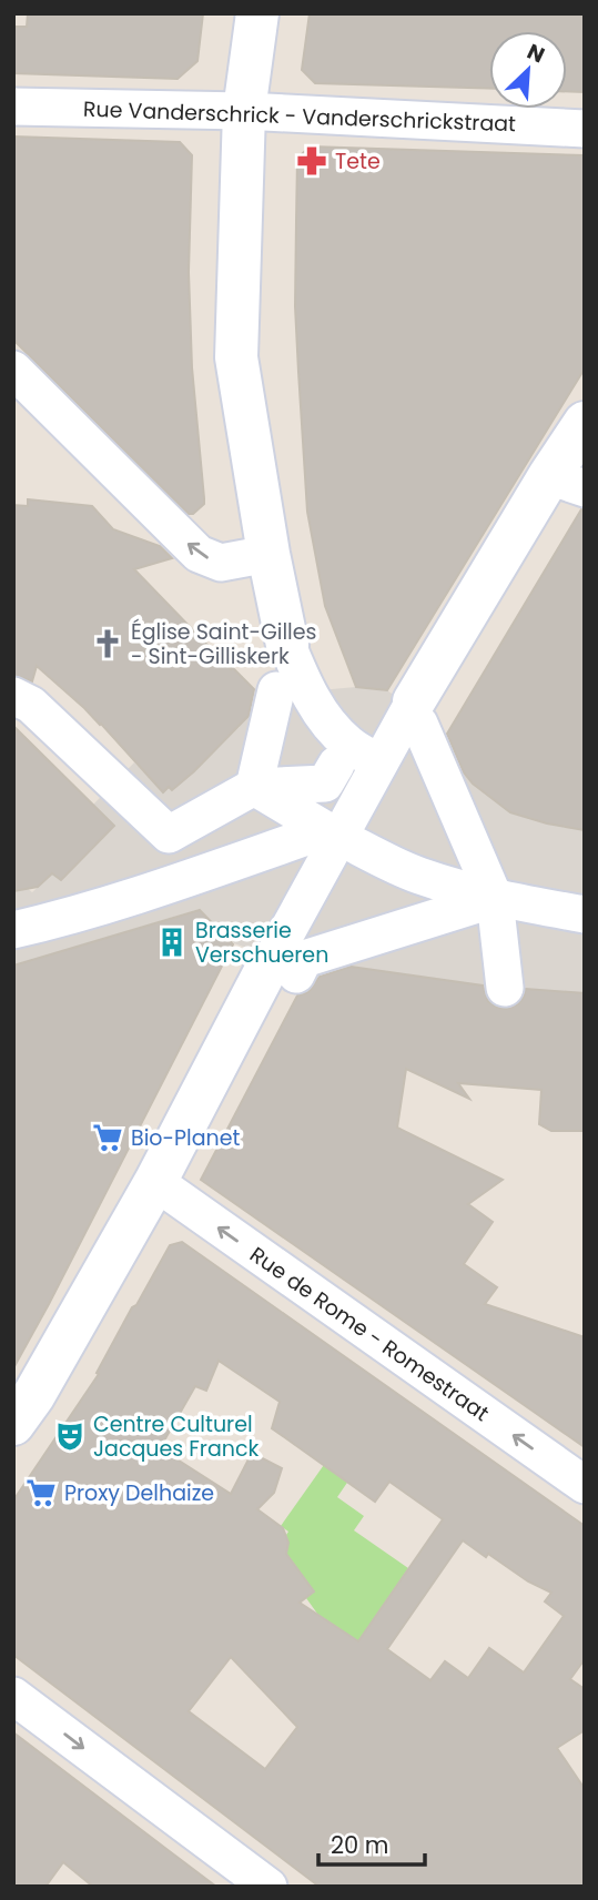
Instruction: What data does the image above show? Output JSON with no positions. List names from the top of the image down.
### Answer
{
  "streets": {
    "street": ["Rue Vanderschrick - Vanderschrickstraat", "Rue de Rome - Romestraat"]
  },
  "one_way": ["Rue de Rome - Romestraat"],
  "places": {
    "pharmacy": ["Tete"],
    "church": ["Église Saint-Gilles - Sint-Gilliskerk"],
    "building": ["Brasserie Verschueren"],
    "supermarket": ["Bio-Planet", "Proxy Delhaize"],
    "theatre": ["Centre Culturel Jacques Franck"]
  },
  "scale_bar": "20 m",
  "north": "top right"
}
